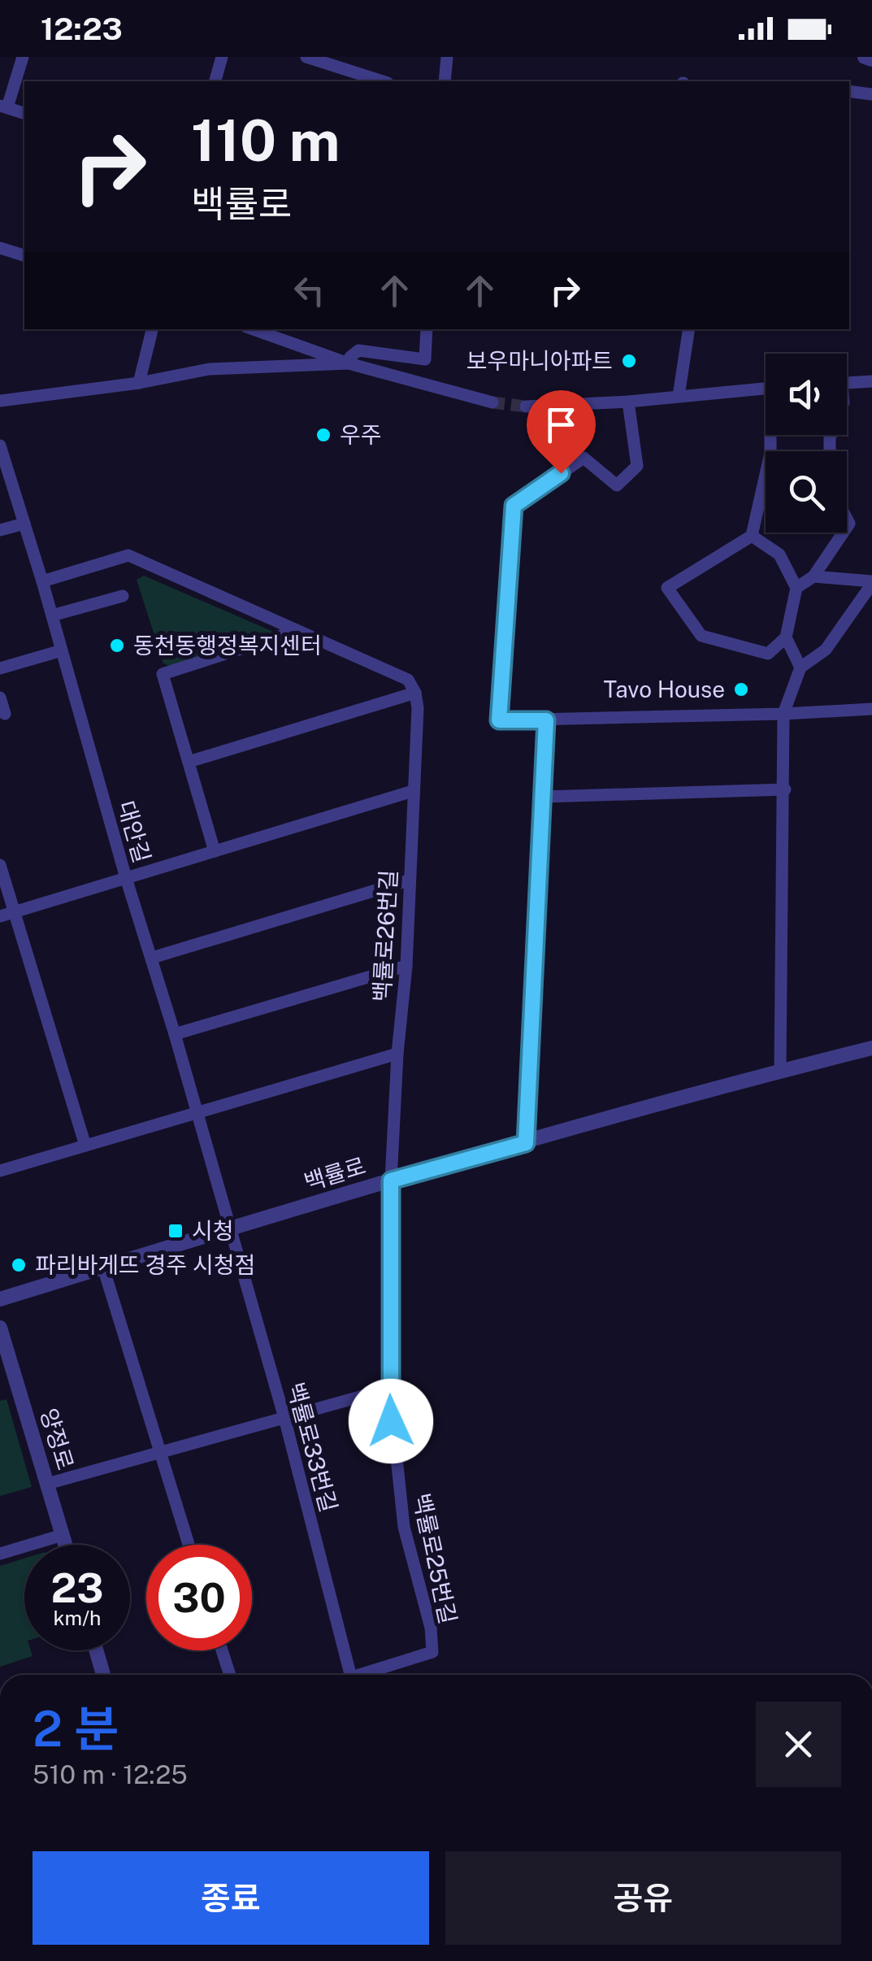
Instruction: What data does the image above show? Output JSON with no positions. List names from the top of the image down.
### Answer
{
  "streets": {
    "street": [
      "대안길",
      "백률로26번길",
      "백률로",
      "양정로",
      "백률로33번길",
      "백률로25번길"
    ]
  },
  "crossings": [
    ["대안길", "백률로"],
    ["대안길", "백률로33번길"],
    ["백률로26번길", "백률로"],
    ["백률로26번길", "백률로25번길"],
    ["백률로", "백률로33번길"],
    ["백률로", "백률로25번길"]
  ],
  "places": {
    "other": [
      "보우마니아파트",
      "우주",
      "동천동행정복지센터",
      "Tavo House",
      "파리바게뜨 경주 시청점"
    ],
    "transit": ["시청"]
  },
  "page": {
    "status": "12:23",
    "turn": ["110 m", "백률로"],
    "speed": "23 km/h",
    "limit": "30",
    "heading": ["2 분", "510 m · 12:25"],
    "buttons": ["종료", "공유"]
  }
}
